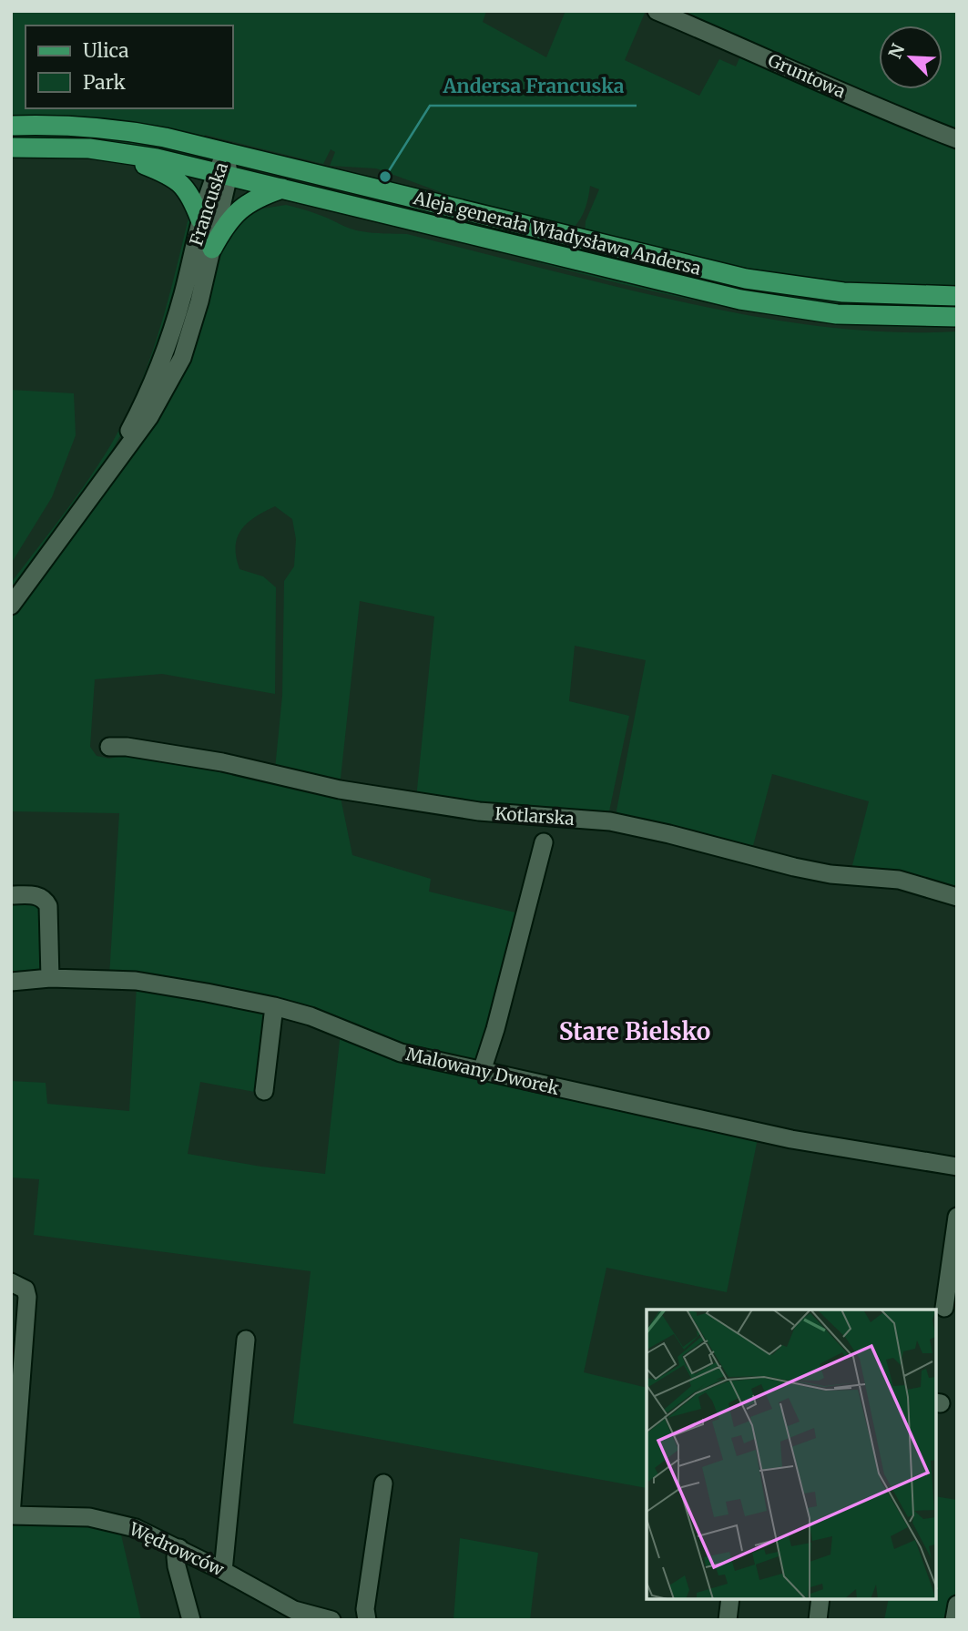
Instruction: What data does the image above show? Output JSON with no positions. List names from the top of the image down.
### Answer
{
  "streets": {
    "main road": ["Aleja generała Władysława Andersa"],
    "street": [
      "Gruntowa",
      "Francuska",
      "Kotlarska",
      "Malowany Dworek",
      "Wędrowców"
    ]
  },
  "crossings": [
    ["Francuska", "Aleja generała Władysława Andersa"]
  ],
  "districts": ["Stare Bielsko"],
  "places": ["Andersa Francuska"],
  "legend": ["Ulica", "Park"],
  "north": "top left"
}
